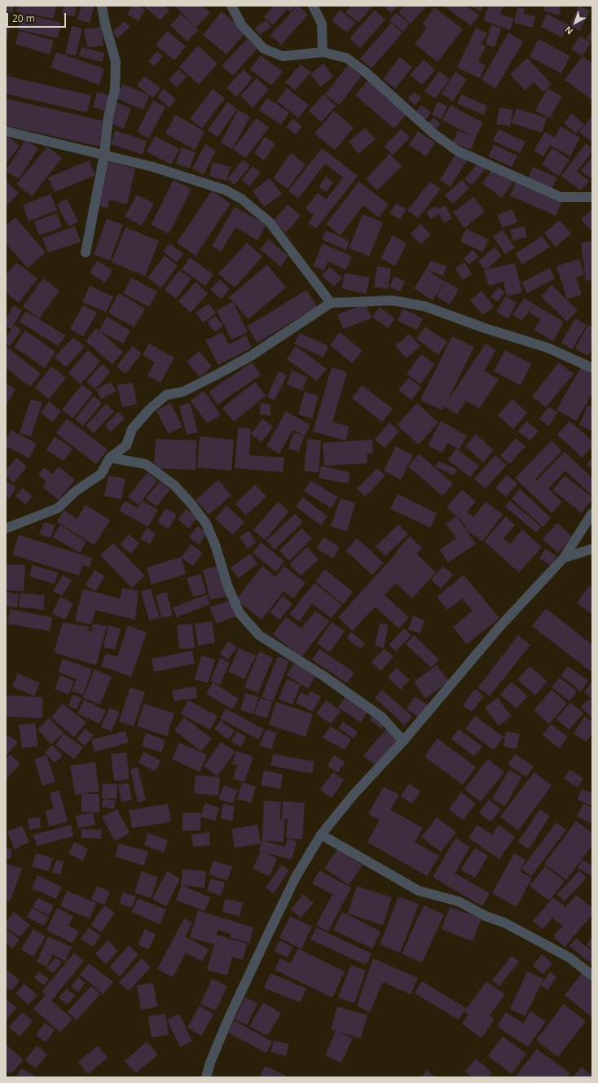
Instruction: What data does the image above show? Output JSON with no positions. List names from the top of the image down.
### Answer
{
  "scale_bar": "20 m",
  "north": "bottom left"
}
